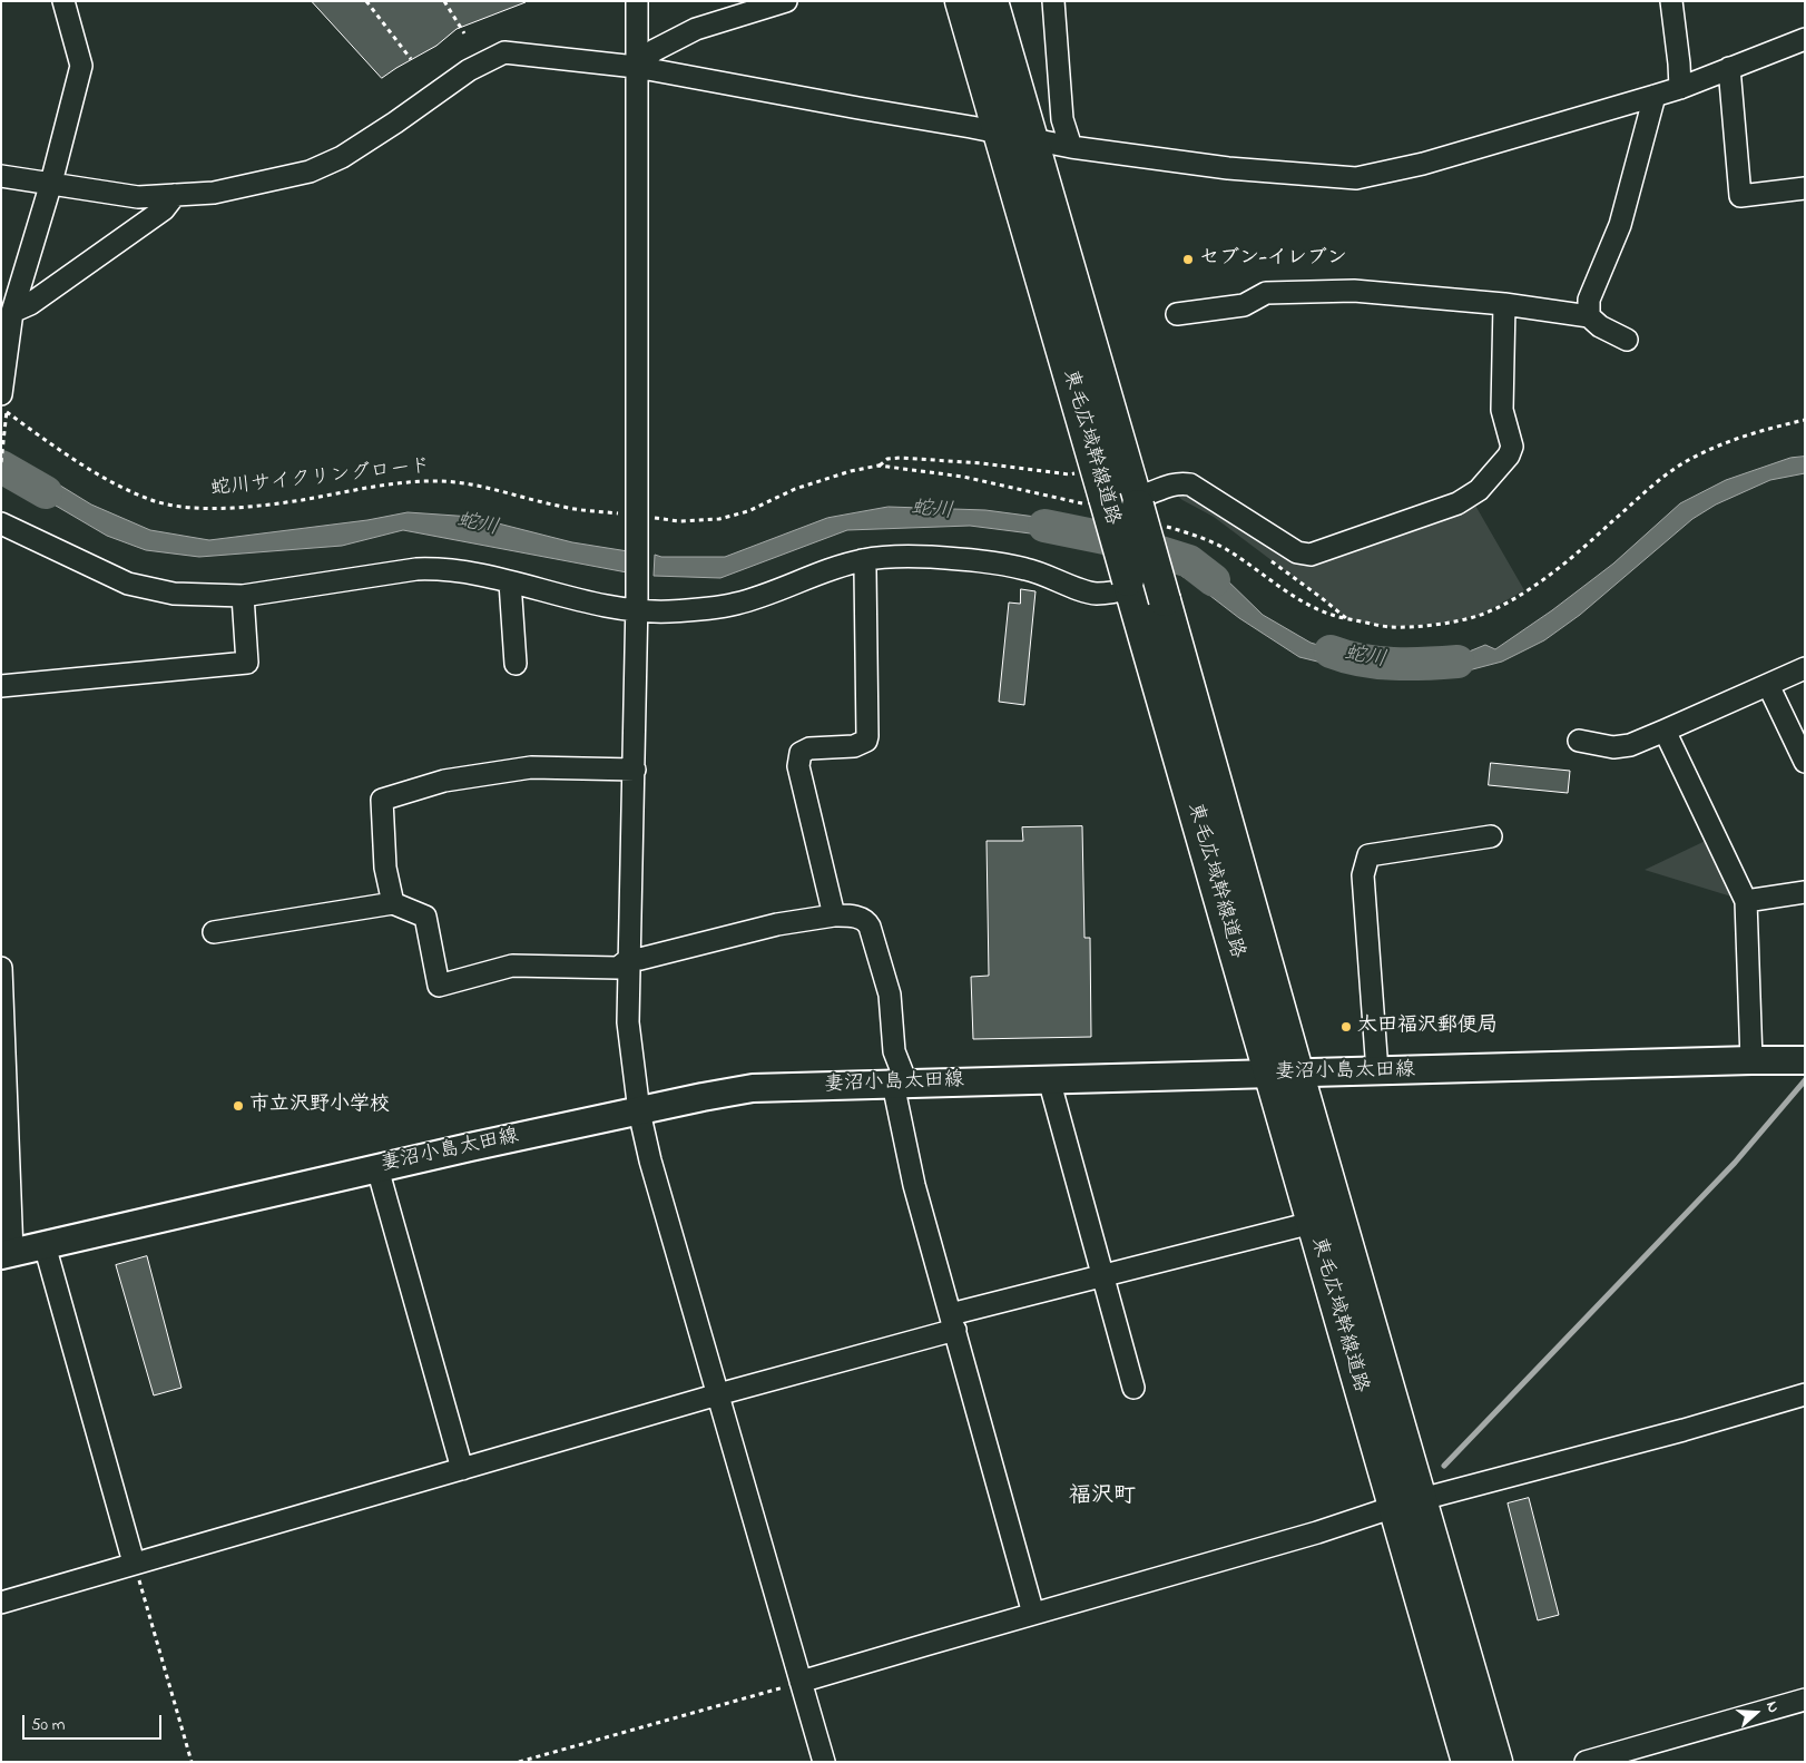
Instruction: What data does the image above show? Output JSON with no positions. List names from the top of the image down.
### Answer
{
  "streets": {
    "highway": ["東毛広域幹線道路"],
    "main road": ["妻沼小島太田線"],
    "path": ["蛇川サイクリングロード"]
  },
  "crossings": [
    ["東毛広域幹線道路", "妻沼小島太田線"]
  ],
  "districts": ["福沢町"],
  "water": ["蛇川"],
  "places": ["セブン-イレブン", "太田福沢郵便局", "市立沢野小学校"],
  "scale_bar": "50 m",
  "north": "right"
}
